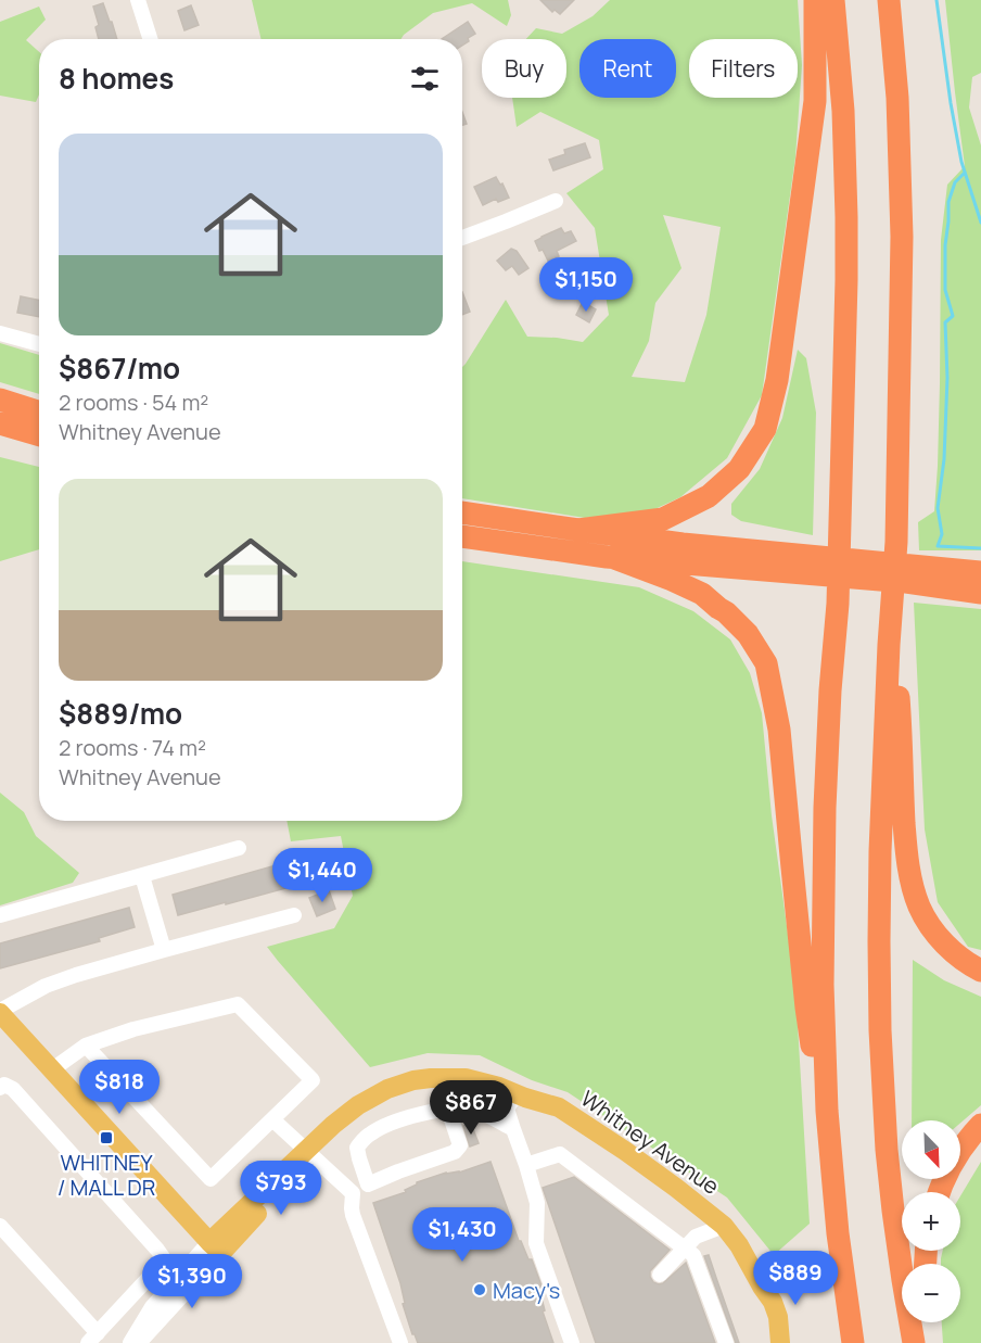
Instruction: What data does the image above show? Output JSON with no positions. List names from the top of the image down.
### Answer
{
  "streets": {
    "main road": ["Whitney Avenue"]
  },
  "places": {
    "transit": ["WHITNEY / MALL DR"],
    "other": ["Macy's"]
  },
  "north": "bottom right",
  "page": {
    "chip": ["Buy", "Rent", "Filters"],
    "heading": "8 homes",
    "list": [
      {
        "name": "$867/mo",
        "note": "2 rooms · 54 m² · Whitney Avenue"
      },
      {
        "name": "$889/mo",
        "note": "2 rooms · 74 m² · Whitney Avenue"
      }
    ],
    "price": [
      "$1,150",
      "$1,440",
      "$818",
      "$867",
      "$793",
      "$1,430",
      "$889",
      "$1,390"
    ],
    "map_buttons": ["+", "−"]
  }
}
